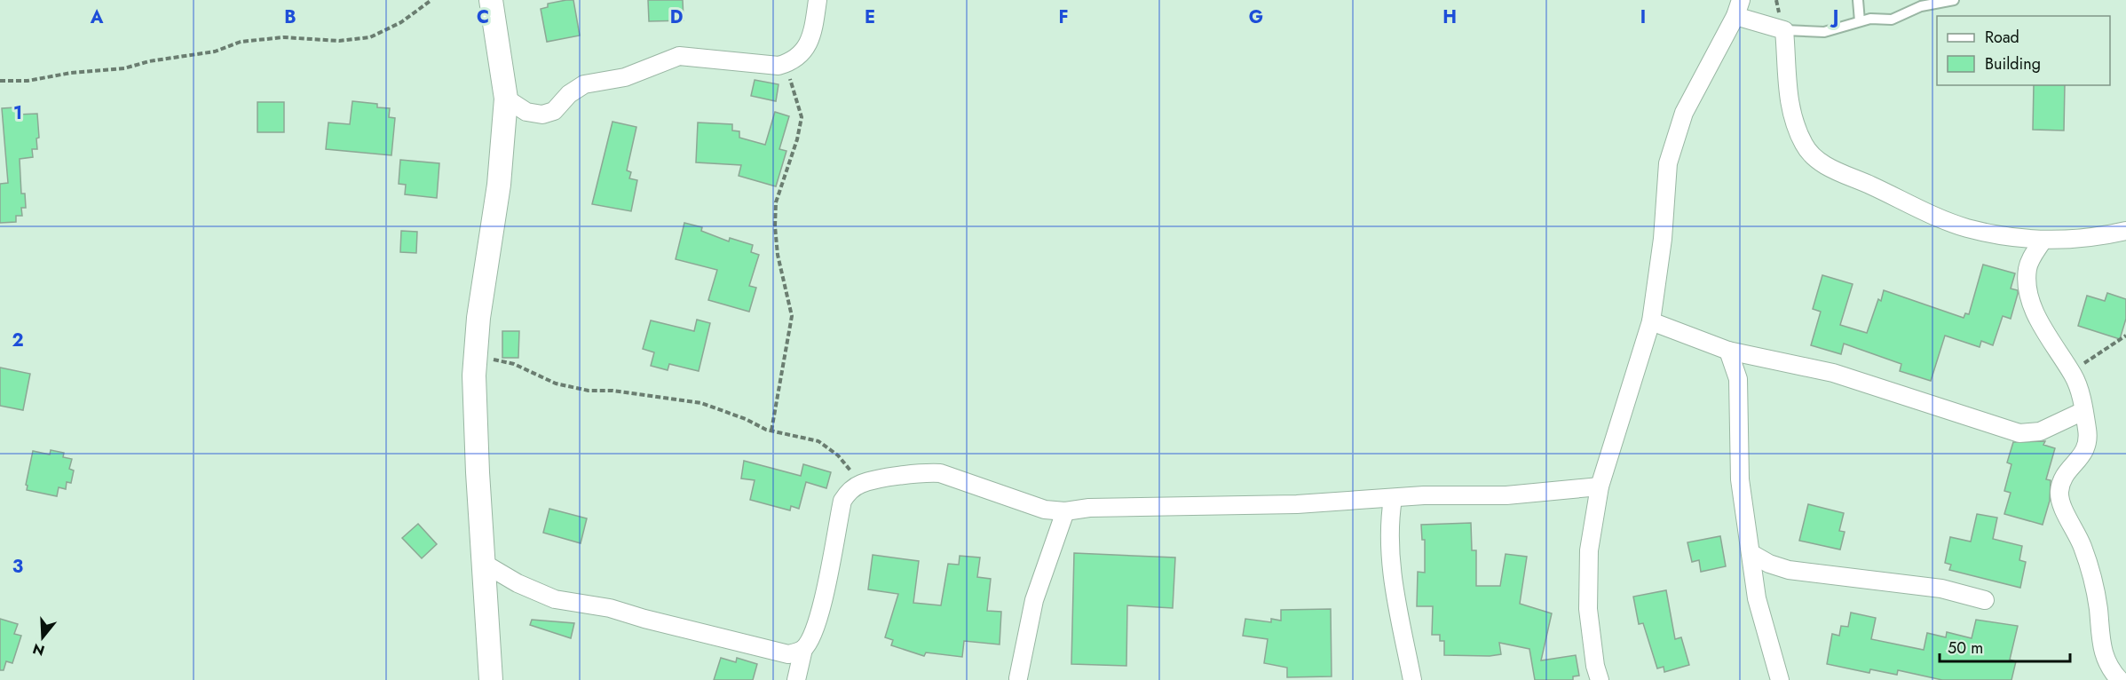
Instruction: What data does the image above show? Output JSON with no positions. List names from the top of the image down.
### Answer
{
  "legend": ["Road", "Building"],
  "scale_bar": "50 m",
  "north": "bottom",
  "grid": {
    "columns": [
      "A",
      "B",
      "C",
      "D",
      "E",
      "F",
      "G",
      "H",
      "I",
      "J"
    ],
    "rows": ["1", "2", "3"]
  }
}
